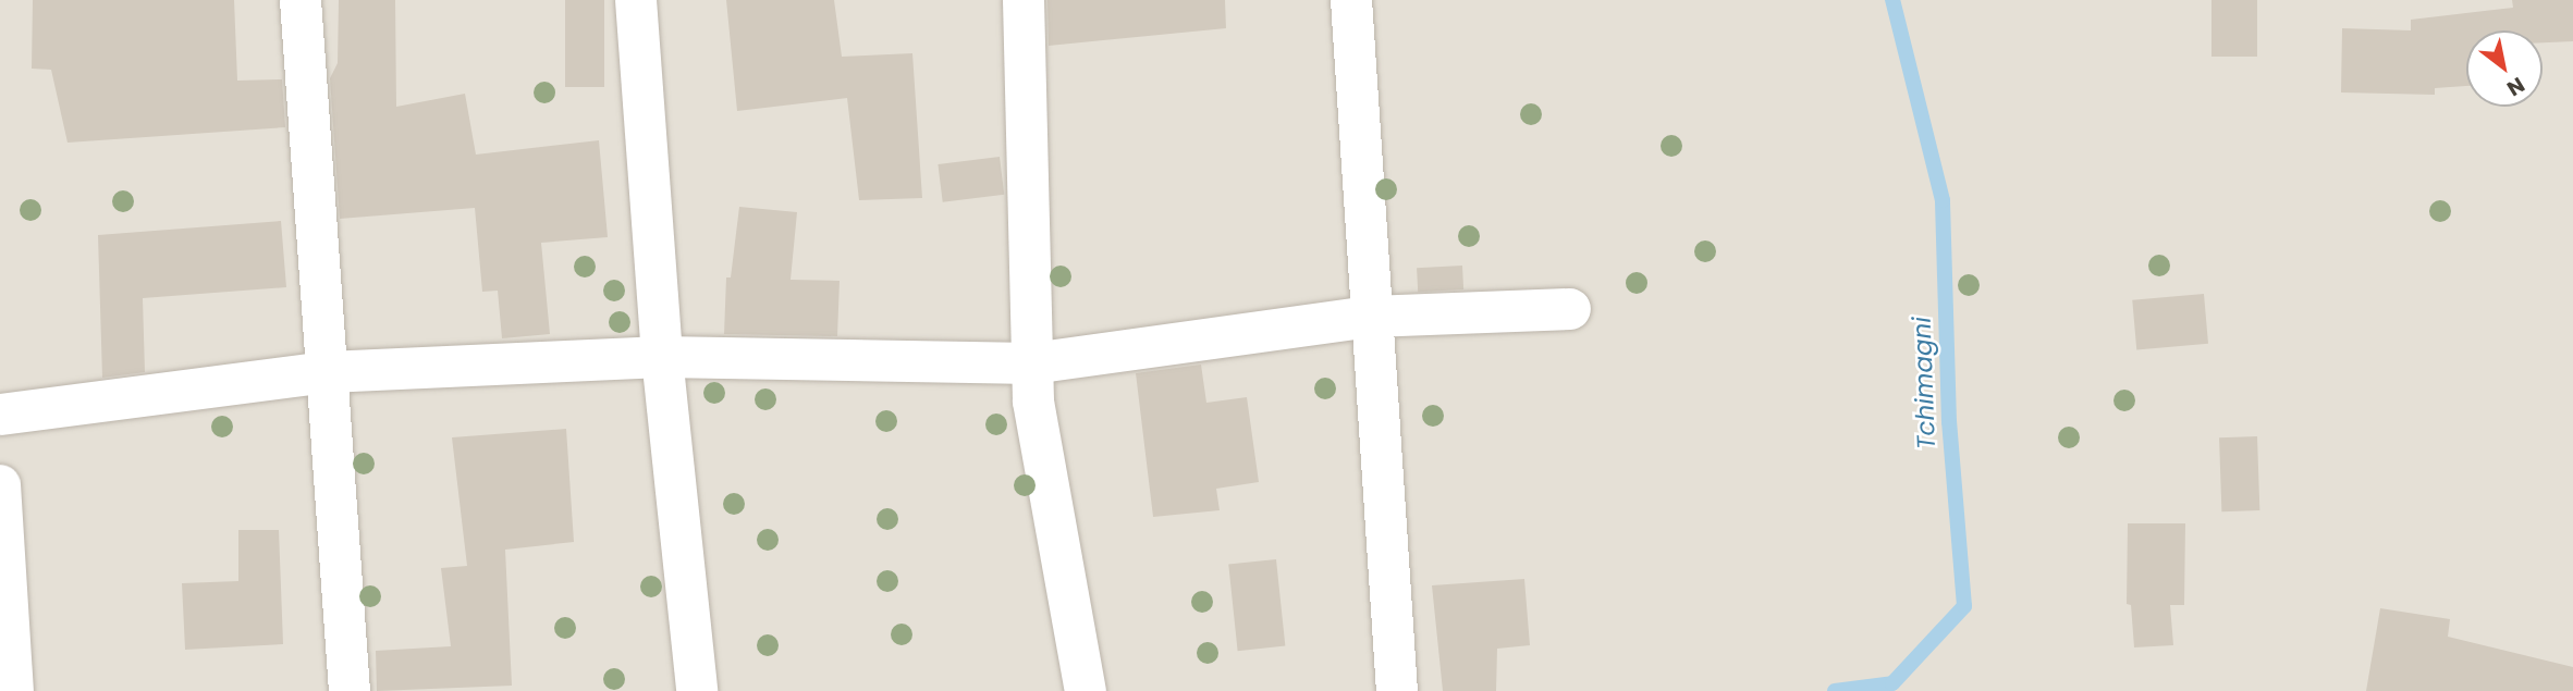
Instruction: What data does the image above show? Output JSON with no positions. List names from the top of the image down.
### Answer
{
  "water": ["Tchimagni"],
  "north": "bottom right"
}
